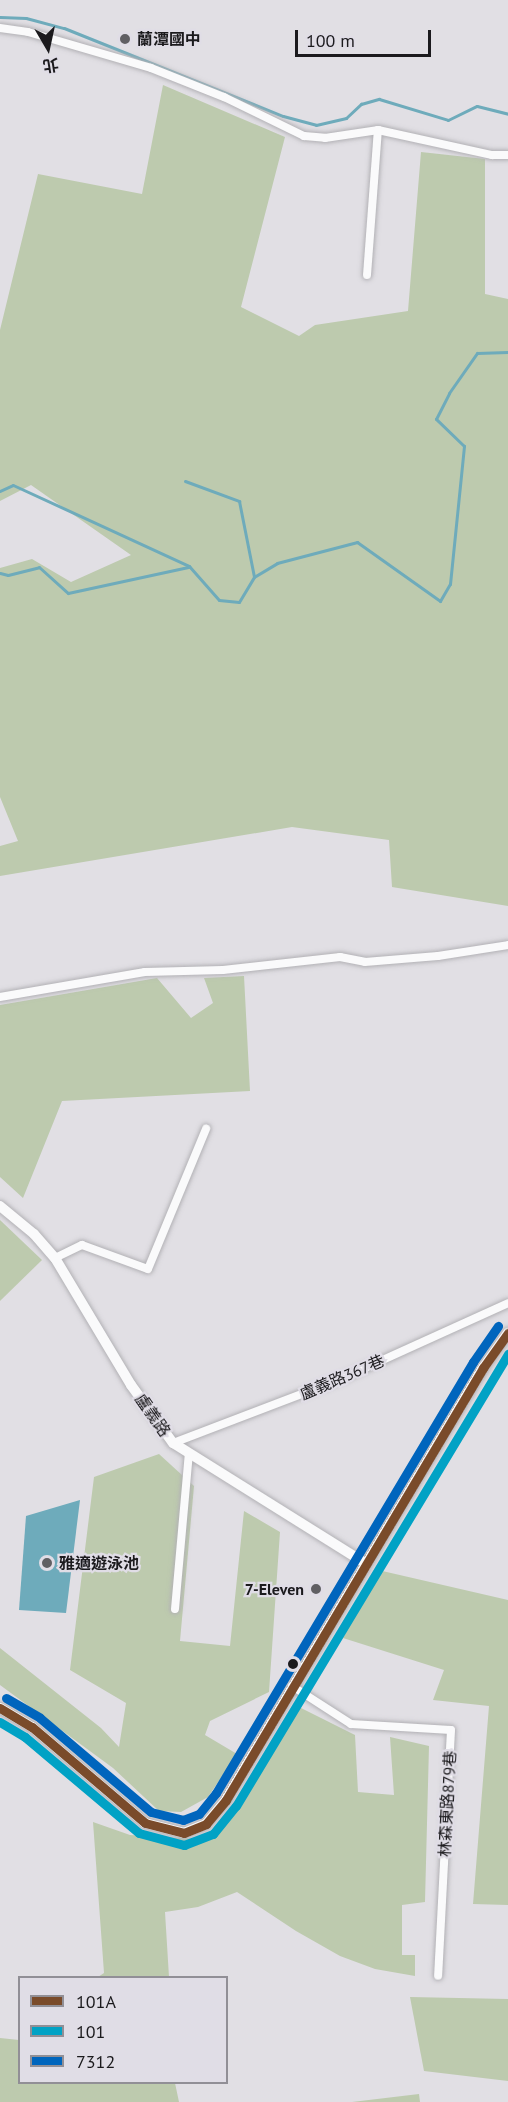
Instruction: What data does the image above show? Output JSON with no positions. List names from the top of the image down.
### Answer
{
  "streets": {
    "main road": ["盧義路"],
    "street": ["盧義路367巷", "林森東路879巷"]
  },
  "crossings": [
    ["盧義路367巷", "盧義路"]
  ],
  "places": ["蘭潭國中", "雅適遊泳池", "7-Eleven"],
  "lines": ["transit line 7312", "transit line 101A", "transit line 101"],
  "legend": ["101A", "101", "7312"],
  "scale_bar": "100 m",
  "north": "bottom"
}
